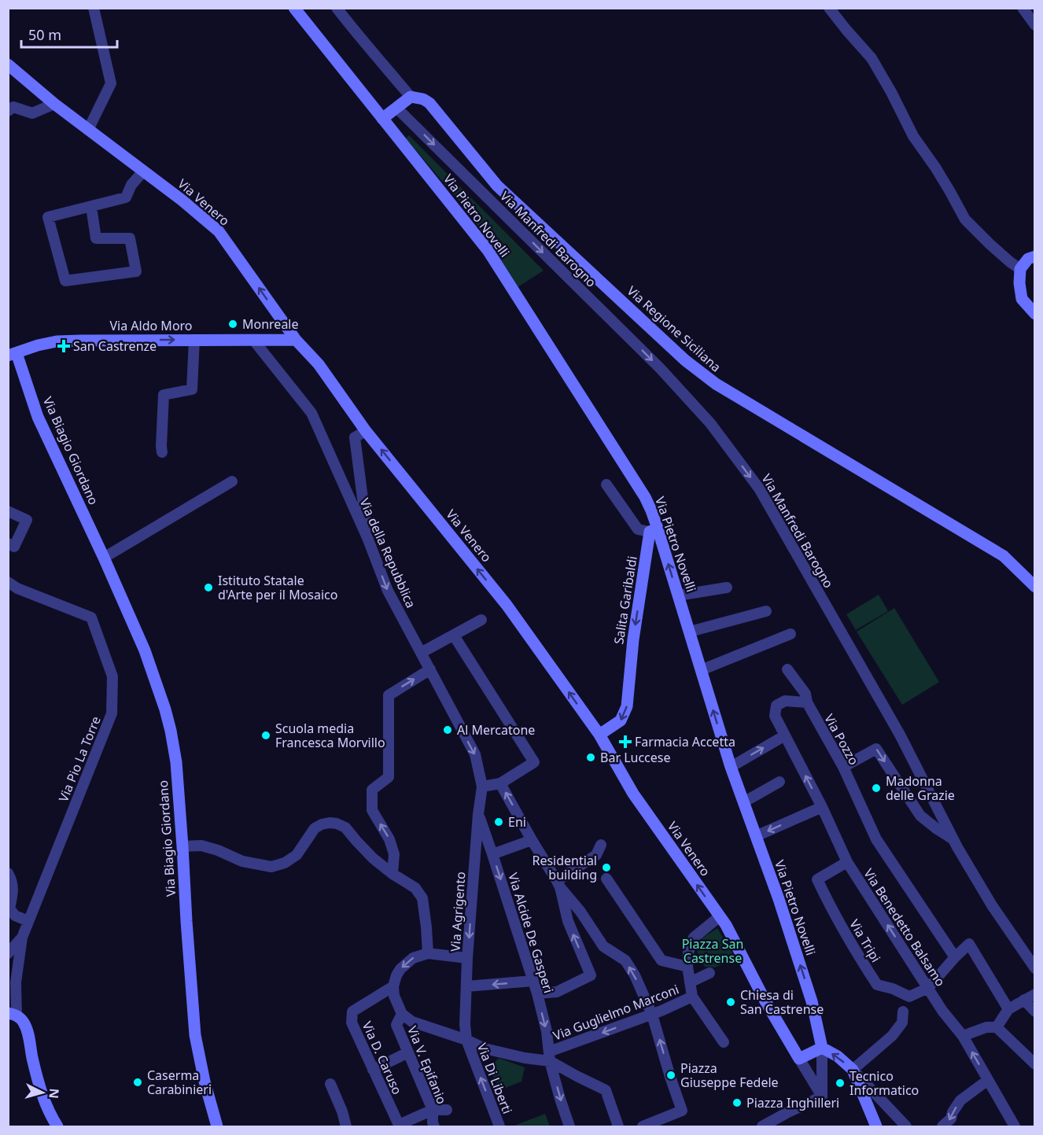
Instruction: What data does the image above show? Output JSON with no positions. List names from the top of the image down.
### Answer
{
  "streets": {
    "street": [
      "Via Venero",
      "Via Pietro Novelli",
      "Via Manfredi Barogno",
      "Via Aldo Moro",
      "Via Regione Siciliana",
      "Via Biagio Giordano",
      "Via della Repubblica",
      "Salita Garibaldi",
      "Via Pozzo",
      "Via Pio La Torre",
      "Via Agrigento",
      "Via Benedetto Balsamo",
      "Via Alcide De Gasperi",
      "Via Tripi",
      "Via Guglielmo Marconi",
      "Via D. Caruso",
      "Via V. Epifanio",
      "Via Di Liberti"
    ]
  },
  "crossings": [
    ["Via Venero", "Via Pietro Novelli"],
    ["Via Venero", "Via Aldo Moro"],
    ["Via Venero", "Salita Garibaldi"],
    ["Via Pietro Novelli", "Salita Garibaldi"],
    ["Via Aldo Moro", "Via Biagio Giordano"],
    ["Via Aldo Moro", "Via della Repubblica"],
    ["Via della Repubblica", "Via Agrigento"],
    ["Via Pozzo", "Via Benedetto Balsamo"],
    ["Via Agrigento", "Via Alcide De Gasperi"],
    ["Via Agrigento", "Via Di Liberti"],
    ["Via Benedetto Balsamo", "Via Tripi"],
    ["Via Alcide De Gasperi", "Via Guglielmo Marconi"],
    ["Via D. Caruso", "Via V. Epifanio"]
  ],
  "one_way": [
    "Via Venero",
    "Via Manfredi Barogno",
    "Via Aldo Moro",
    "Via della Repubblica",
    "Salita Garibaldi",
    "Via Agrigento",
    "Via Benedetto Balsamo",
    "Via Guglielmo Marconi",
    "Via Di Liberti"
  ],
  "parks": ["Piazza San Castrense"],
  "places": {
    "other": [
      "Monreale",
      "Istituto Statale d'Arte per il Mosaico",
      "Al Mercatone",
      "Scuola media Francesca Morvillo",
      "Bar Luccese",
      "Madonna delle Grazie",
      "Eni",
      "Residential building",
      "Chiesa di San Castrense",
      "Piazza Giuseppe Fedele",
      "Caserma Carabinieri",
      "Tecnico Informatico",
      "Piazza Inghilleri"
    ],
    "health": ["San Castrenze", "Farmacia Accetta"]
  },
  "scale_bar": "50 m",
  "north": "right"
}
